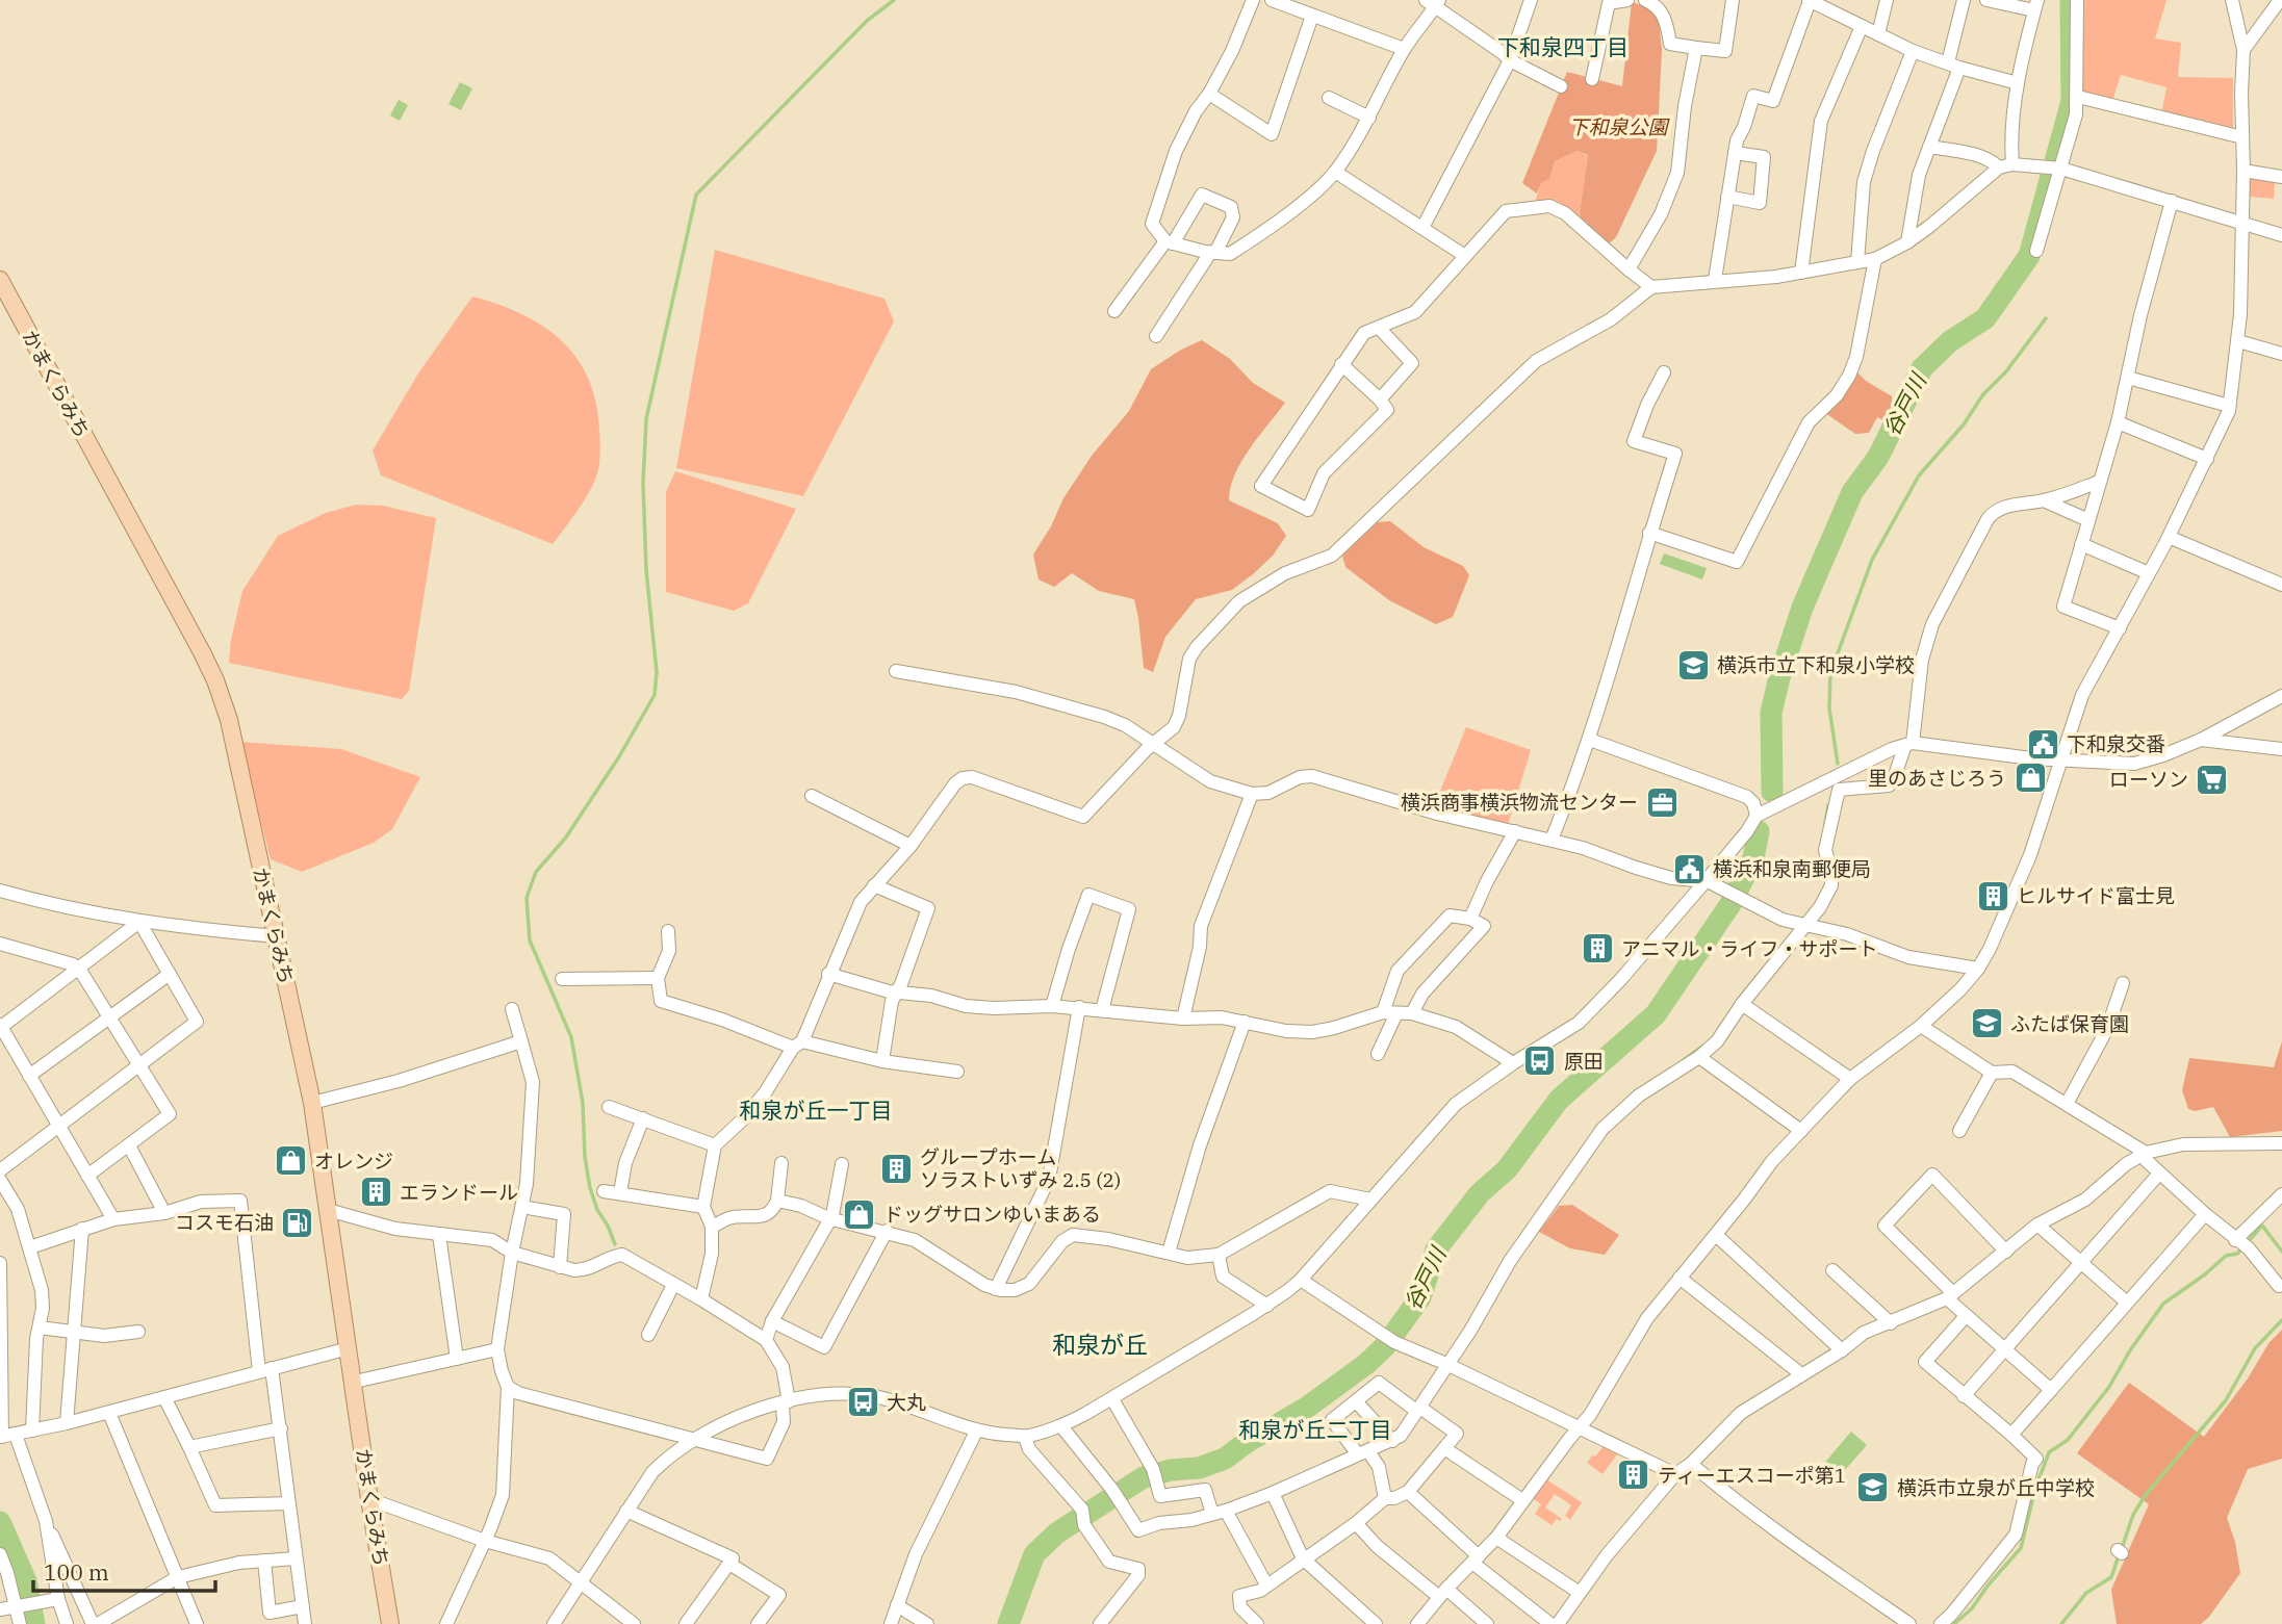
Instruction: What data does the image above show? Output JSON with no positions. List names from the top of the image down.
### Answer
{
  "streets": {
    "main road": ["かまくらみち"]
  },
  "districts": [
    "下和泉四丁目",
    "和泉が丘一丁目",
    "和泉が丘",
    "和泉が丘二丁目"
  ],
  "water": ["谷戸川"],
  "parks": ["下和泉公園"],
  "places": {
    "school or university": ["横浜市立下和泉小学校", "ふたば保育園", "横浜市立泉が丘中学校"],
    "public building": ["下和泉交番", "横浜和泉南郵便局"],
    "shop": ["里のあさじろう", "オレンジ", "ドッグサロンゆいまある"],
    "supermarket": ["ローソン"],
    "office": ["横浜商事横浜物流センター"],
    "building": [
      "ヒルサイド富士見",
      "アニマル・ライフ・サポート",
      "グループホーム ソラストいずみ 2.5 (2)",
      "エランドール",
      "ティーエスコーポ第1"
    ],
    "bus stop": ["原田", "大丸"],
    "fuel station": ["コスモ石油"]
  },
  "scale_bar": "100 m"
}
